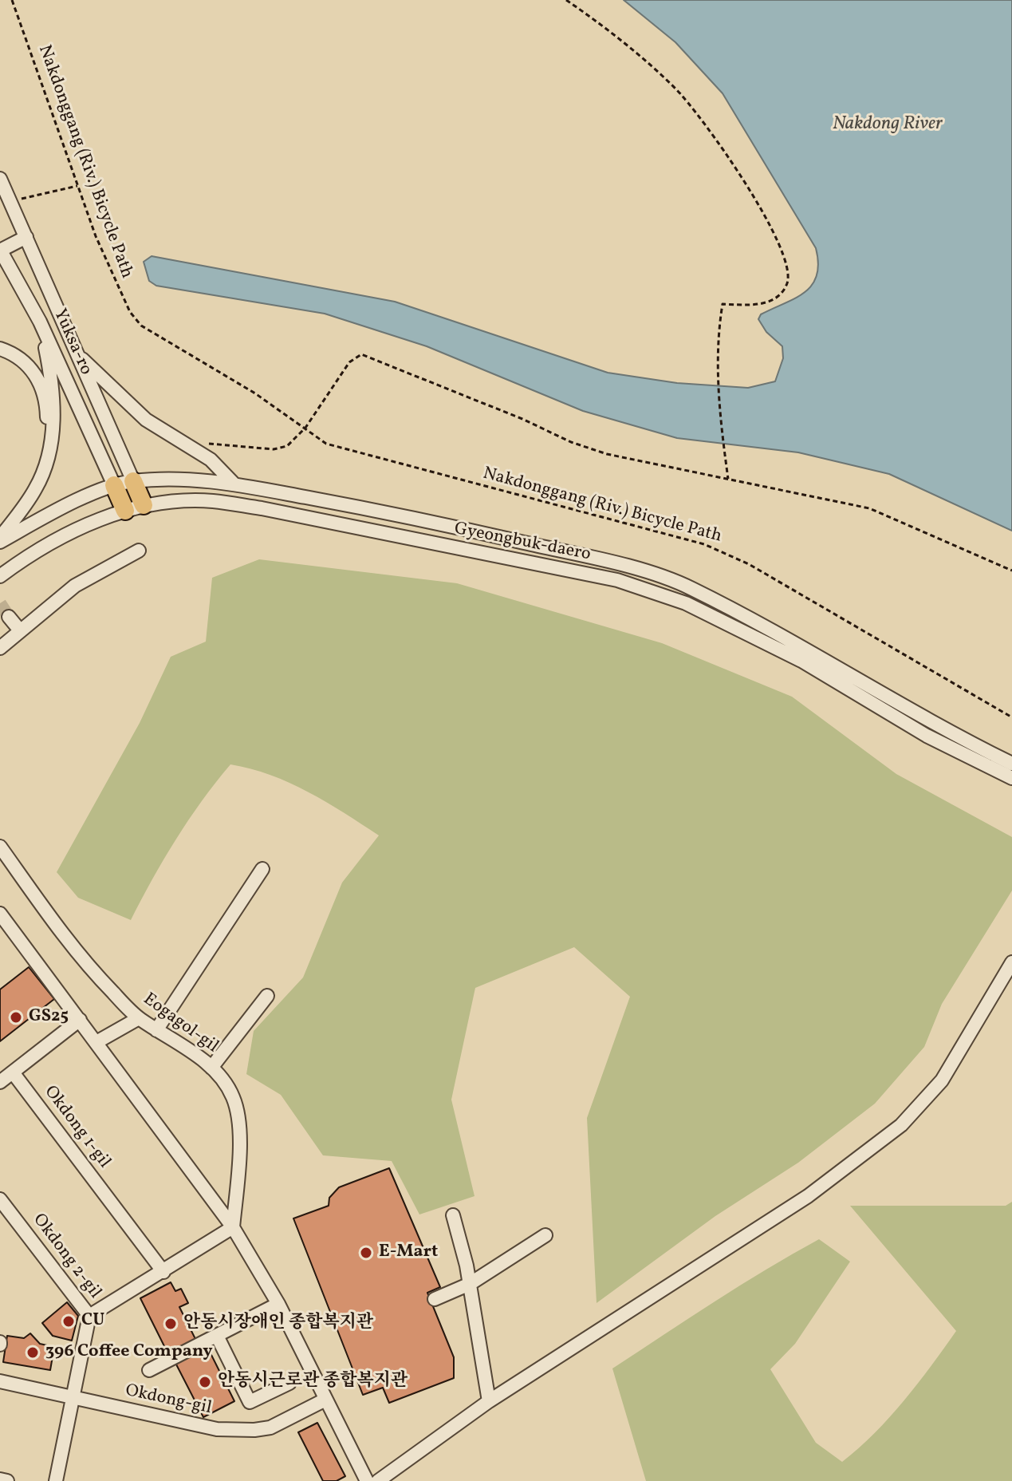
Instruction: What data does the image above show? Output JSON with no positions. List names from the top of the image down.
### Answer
{
  "streets": {
    "main road": ["Yuksa-ro"],
    "street": [
      "Gyeongbuk-daero",
      "Eogagol-gil",
      "Okdong 1-gil",
      "Okdong 2-gil",
      "Okdong-gil"
    ],
    "path": ["Nakdonggang (Riv.) Bicycle Path"]
  },
  "crossings": [
    ["Yuksa-ro", "Gyeongbuk-daero"],
    ["Okdong 2-gil", "Okdong-gil"]
  ],
  "water": ["Nakdong River"],
  "places": [
    "GS25",
    "E-Mart",
    "CU",
    "안동시장애인 종합복지관",
    "396 Coffee Company",
    "안동시근로관 종합복지관"
  ]
}
